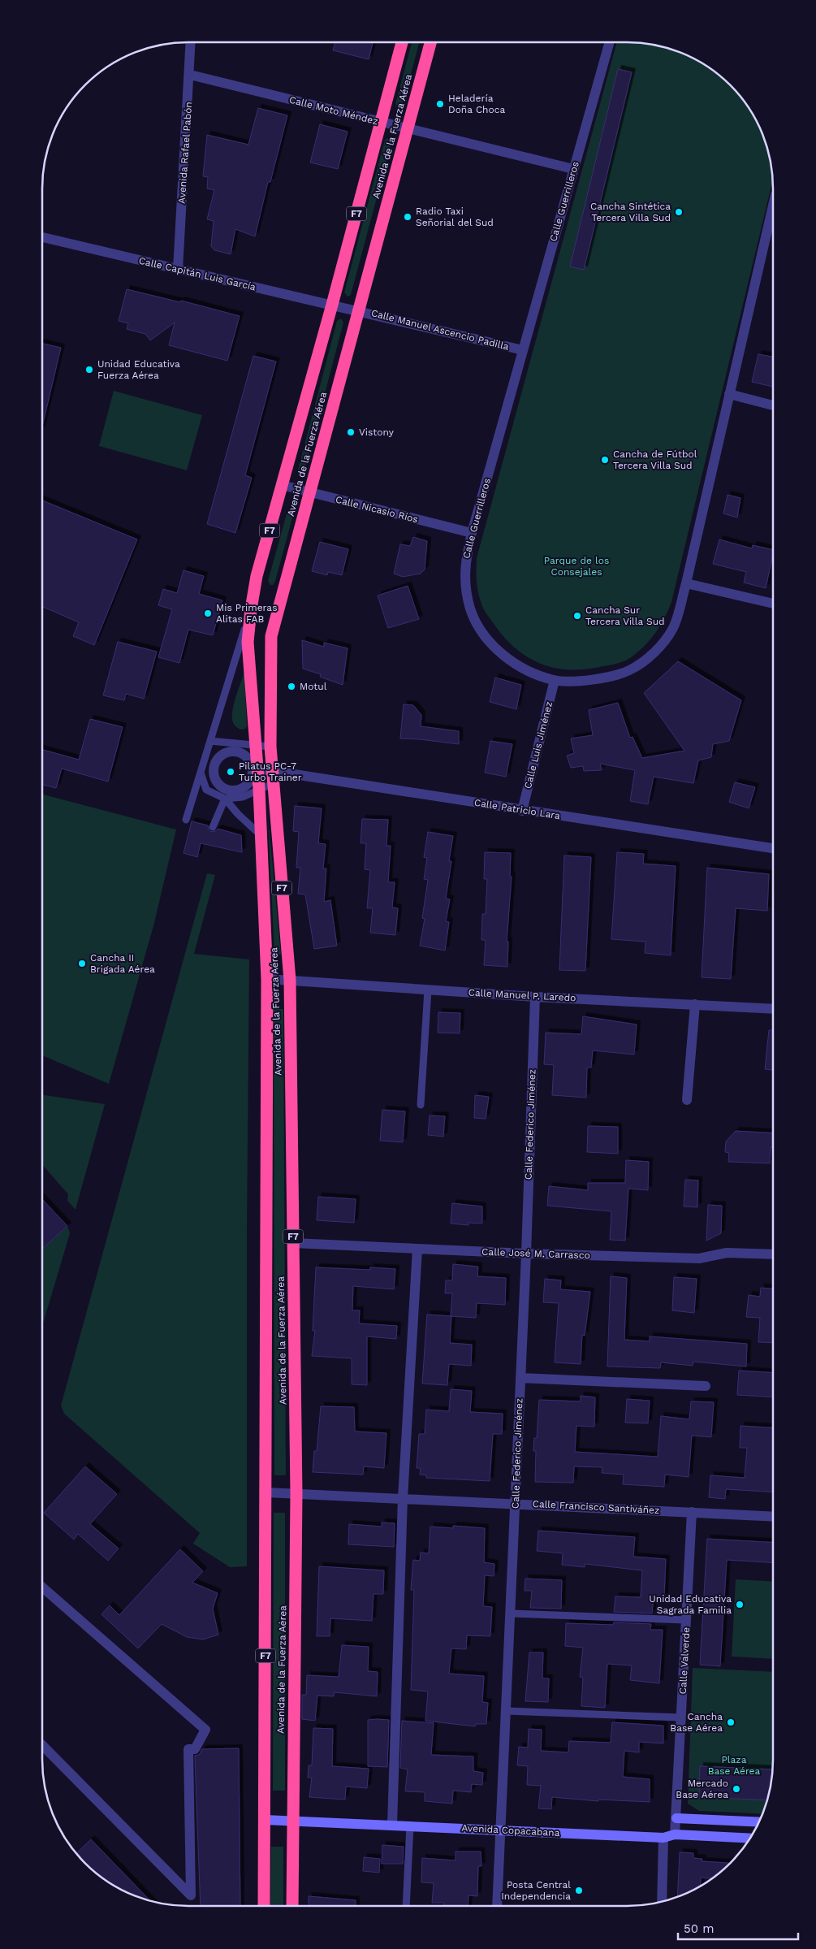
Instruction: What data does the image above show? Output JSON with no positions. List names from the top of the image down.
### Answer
{
  "streets": {
    "highway": ["Avenida de la Fuerza Aérea", "F7"],
    "main road": ["Avenida Copacabana"],
    "street": [
      "Calle Moto Méndez",
      "Avenida Rafael Pabón",
      "Calle Guerrilleros",
      "Calle Capitán Luis García",
      "Calle Manuel Ascencio Padilla",
      "Calle Nicasio Ríos",
      "Calle Luis Jiménez",
      "Calle Patricio Lara",
      "Calle Manuel P. Laredo",
      "Calle Federico Jiménez",
      "Calle José M. Carrasco",
      "Calle Francisco Santiváñez",
      "Calle Valverde"
    ]
  },
  "crossings": [
    ["Calle Moto Méndez", "Avenida de la Fuerza Aérea"],
    ["Calle Moto Méndez", "Avenida Rafael Pabón"],
    ["Calle Moto Méndez", "Calle Guerrilleros"],
    ["Avenida de la Fuerza Aérea", "Calle Capitán Luis García"],
    ["Avenida de la Fuerza Aérea", "Calle Manuel Ascencio Padilla"],
    ["Avenida de la Fuerza Aérea", "Calle Nicasio Ríos"],
    ["Avenida de la Fuerza Aérea", "Calle Patricio Lara"],
    ["Avenida de la Fuerza Aérea", "Calle Manuel P. Laredo"],
    ["Avenida de la Fuerza Aérea", "Calle José M. Carrasco"],
    ["Avenida de la Fuerza Aérea", "Calle Francisco Santiváñez"],
    ["Avenida de la Fuerza Aérea", "Avenida Copacabana"],
    ["Avenida Rafael Pabón", "Calle Capitán Luis García"],
    ["Calle Guerrilleros", "Calle Manuel Ascencio Padilla"],
    ["Calle Guerrilleros", "Calle Nicasio Ríos"],
    ["Calle Guerrilleros", "Calle Luis Jiménez"],
    ["Calle Capitán Luis García", "Calle Manuel Ascencio Padilla"],
    ["Calle Luis Jiménez", "Calle Patricio Lara"],
    ["Calle Manuel P. Laredo", "Calle Federico Jiménez"],
    ["Calle Federico Jiménez", "Calle José M. Carrasco"],
    ["Calle Federico Jiménez", "Calle Francisco Santiváñez"],
    ["Calle Federico Jiménez", "Avenida Copacabana"],
    ["Calle Francisco Santiváñez", "Calle Valverde"],
    ["Calle Valverde", "Avenida Copacabana"]
  ],
  "parks": ["Parque de los Consejales", "Plaza Base Aérea"],
  "places": [
    "Heladería Doña Choca",
    "Cancha Sintética Tercera Villa Sud",
    "Radio Taxi Señorial del Sud",
    "Unidad Educativa Fuerza Aérea",
    "Vistony",
    "Cancha de Fútbol Tercera Villa Sud",
    "Mis Primeras Alitas FAB",
    "Cancha Sur Tercera Villa Sud",
    "Motul",
    "Pilatus PC-7 Turbo Trainer",
    "Cancha II Brigada Aérea",
    "Unidad Educativa Sagrada Familia",
    "Cancha Base Aérea",
    "Mercado Base Aérea",
    "Posta Central Independencia"
  ],
  "scale_bar": "50 m"
}
